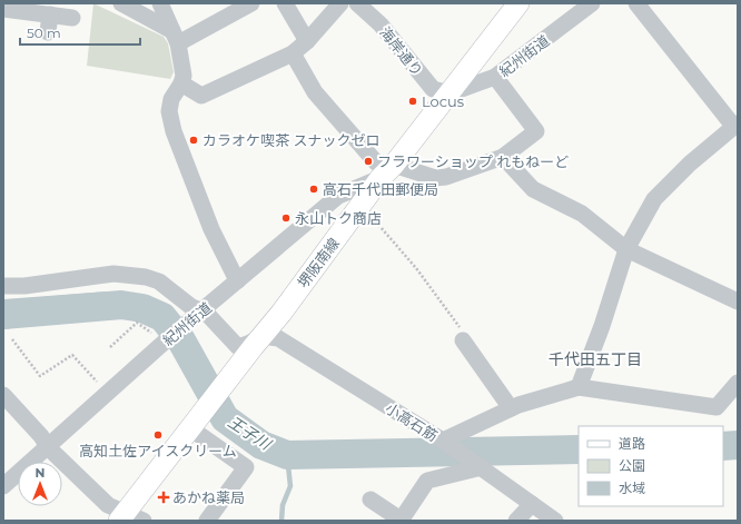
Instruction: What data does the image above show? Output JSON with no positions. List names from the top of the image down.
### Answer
{
  "streets": {
    "main road": ["堺阪南線"],
    "street": ["海岸通り", "紀州街道", "小高石筋"]
  },
  "crossings": [
    ["海岸通り", "紀州街道"],
    ["海岸通り", "堺阪南線"],
    ["紀州街道", "堺阪南線"],
    ["堺阪南線", "小高石筋"]
  ],
  "districts": ["千代田五丁目"],
  "water": ["王子川"],
  "places": {
    "other": [
      "Locus",
      "カラオケ喫茶 スナックゼロ",
      "フラワーショップ れもねーど",
      "高石千代田郵便局",
      "永山トク商店",
      "高知土佐アイスクリーム"
    ],
    "health": ["あかね薬局"]
  },
  "legend": ["道路", "公園", "水域"],
  "scale_bar": "50 m",
  "north": "top"
}
